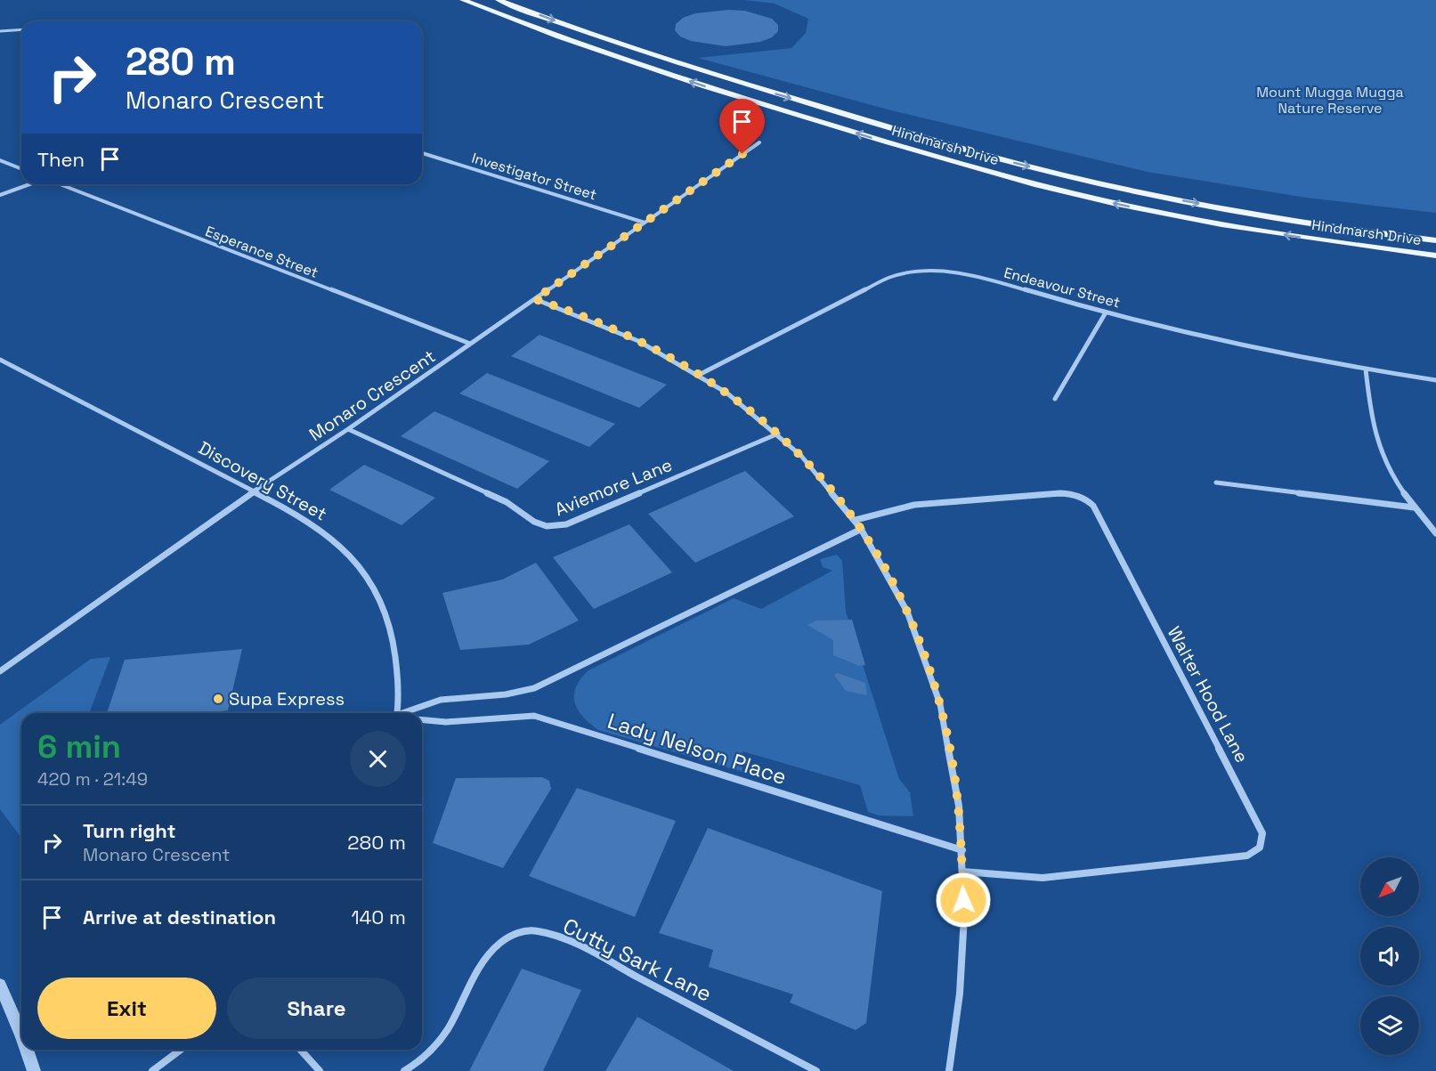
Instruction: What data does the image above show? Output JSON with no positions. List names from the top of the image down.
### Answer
{
  "streets": {
    "main road": ["Hindmarsh Drive"],
    "street": [
      "Investigator Street",
      "Esperance Street",
      "Endeavour Street",
      "Monaro Crescent",
      "Discovery Street",
      "Aviemore Lane",
      "Walter Hood Lane",
      "Lady Nelson Place",
      "Cutty Sark Lane"
    ]
  },
  "crossings": [
    ["Investigator Street", "Monaro Crescent"],
    ["Esperance Street", "Monaro Crescent"],
    ["Monaro Crescent", "Discovery Street"],
    ["Monaro Crescent", "Aviemore Lane"]
  ],
  "parks": ["Mount Mugga Mugga Nature Reserve"],
  "places": ["Supa Express"],
  "north": "bottom left",
  "page": {
    "turn": ["280 m", "Monaro Crescent"],
    "then": "Then",
    "heading": ["6 min", "420 m · 21:49"],
    "list": [
      {
        "name": "Turn right",
        "note": "Monaro Crescent",
        "value": "280 m"
      },
      {
        "name": "Arrive at destination",
        "value": "140 m"
      }
    ],
    "buttons": ["Exit", "Share"]
  }
}
